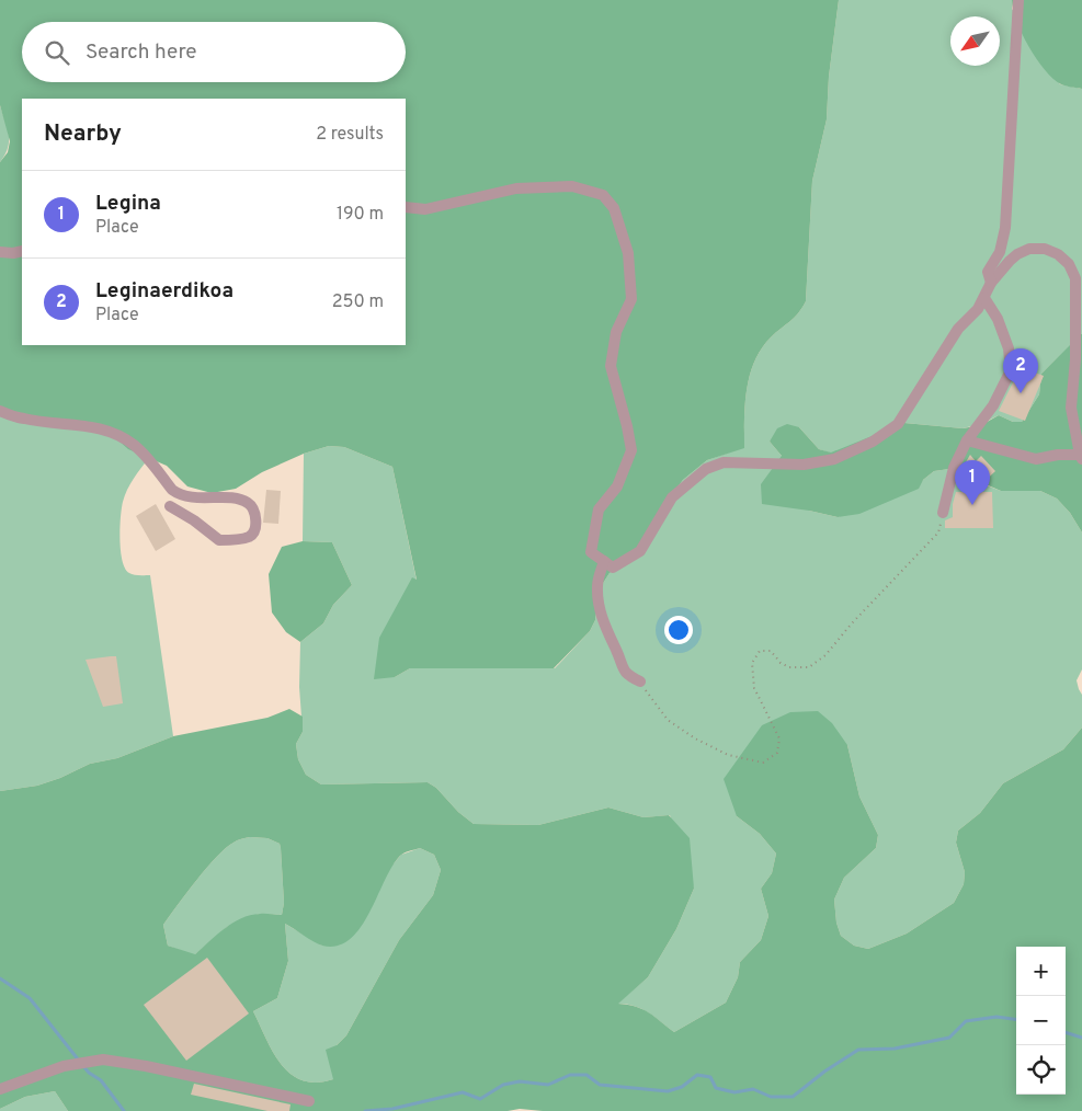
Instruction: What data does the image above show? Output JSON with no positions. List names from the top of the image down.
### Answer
{
  "north": "bottom left",
  "page": {
    "search": "Search here",
    "heading": ["Nearby", "2 results"],
    "list": [
      {
        "mark": "1",
        "name": "Legina",
        "note": "Place",
        "value": "190 m"
      },
      {
        "mark": "2",
        "name": "Leginaerdikoa",
        "note": "Place",
        "value": "250 m"
      }
    ],
    "pins": ["2", "1"],
    "map_buttons": ["+", "−"]
  }
}
